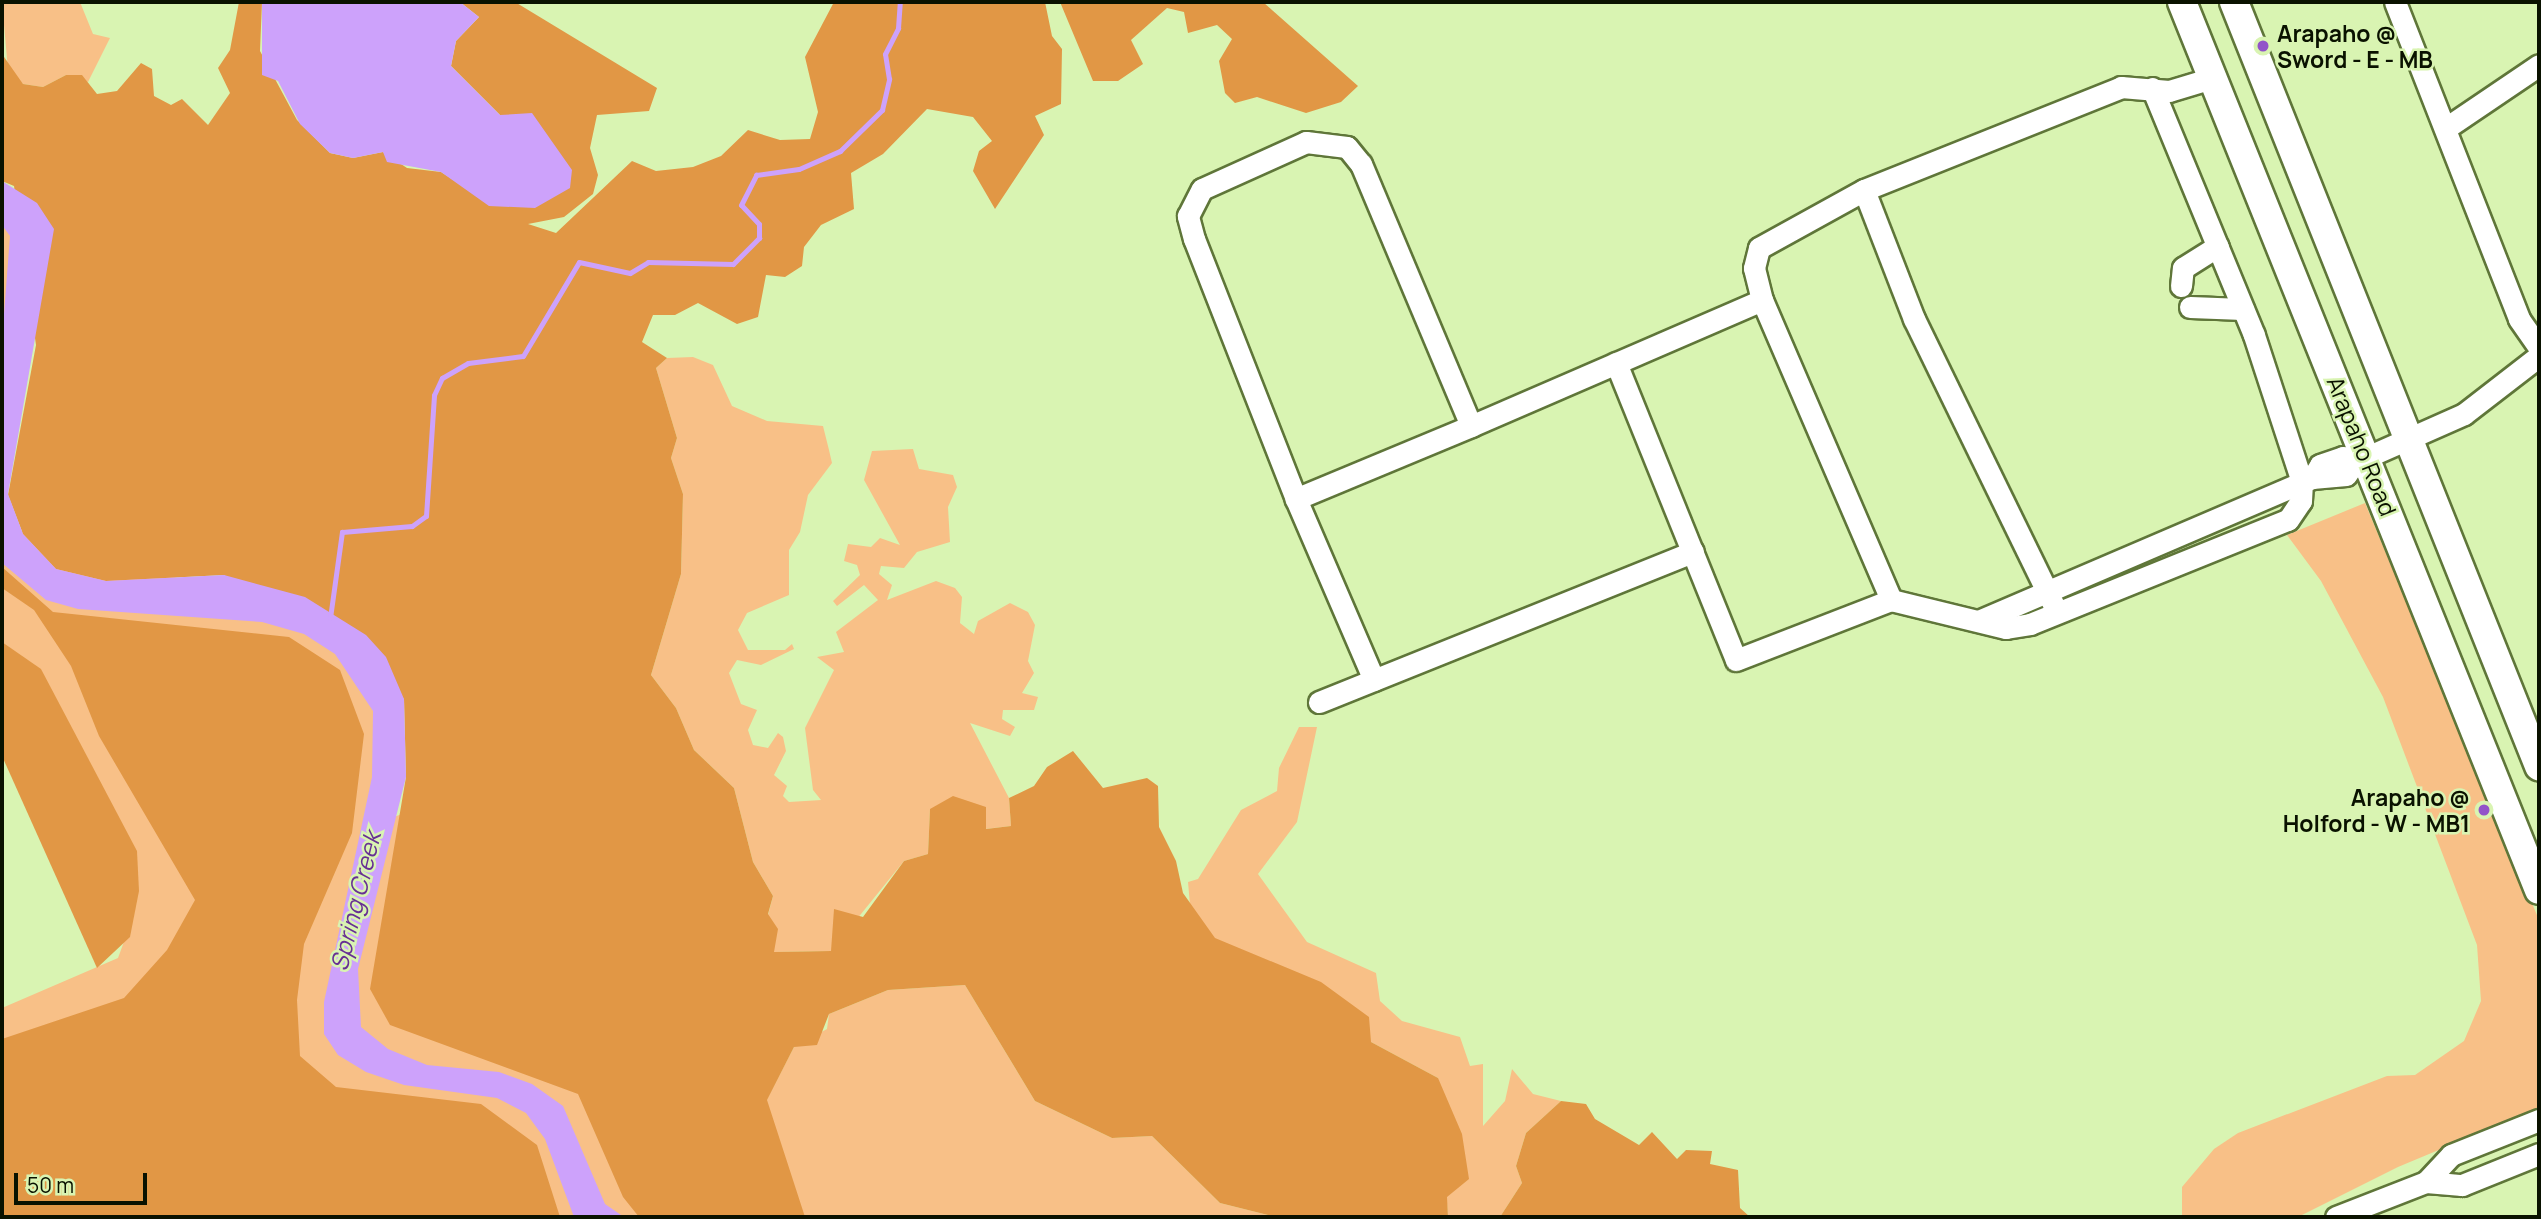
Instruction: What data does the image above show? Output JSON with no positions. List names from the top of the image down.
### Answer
{
  "streets": {
    "main road": ["Arapaho Road"]
  },
  "water": ["Spring Creek"],
  "places": ["Arapaho @ Sword - E - MB", "Arapaho @ Holford - W - MB1"],
  "scale_bar": "50 m"
}
